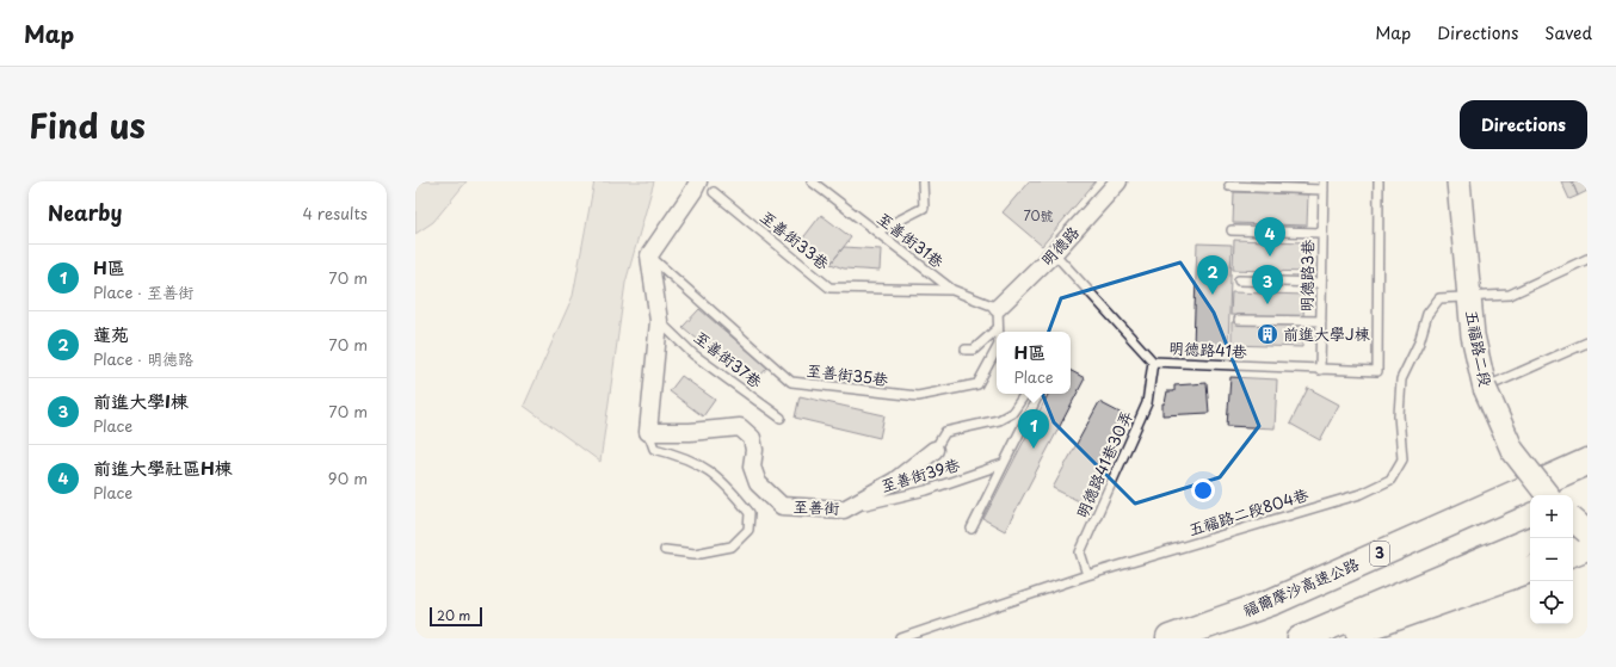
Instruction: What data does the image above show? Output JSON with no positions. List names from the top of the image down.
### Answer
{
  "streets": {
    "highway": ["3", "福爾摩沙高速公路"],
    "main road": ["五福路二段"],
    "street": ["明德路", "至善街"],
    "lane": [
      "至善街33巷",
      "至善街31巷",
      "明德路3巷",
      "明德路41巷",
      "至善街37巷",
      "至善街35巷",
      "明德路41巷30弄",
      "至善街39巷",
      "五福路二段804巷"
    ]
  },
  "crossings": [
    ["至善街33巷", "至善街31巷"],
    ["至善街31巷", "明德路"],
    ["至善街31巷", "至善街35巷"],
    ["明德路", "明德路41巷"],
    ["明德路", "至善街35巷"],
    ["明德路3巷", "明德路41巷"],
    ["五福路二段", "五福路二段804巷"],
    ["明德路41巷", "明德路41巷30弄"],
    ["明德路41巷30弄", "五福路二段804巷"],
    ["至善街39巷", "至善街"]
  ],
  "places": {
    "building": ["前進大學J棟"]
  },
  "house_numbers": ["70號"],
  "scale_bar": "20 m",
  "page": {
    "header": "Map",
    "nav": ["Map", "Directions", "Saved"],
    "title": "Find us",
    "buttons": "Directions",
    "heading": ["Nearby", "4 results"],
    "pins": [
      "4",
      "2",
      "3",
      "1"
    ],
    "list": [
      {
        "mark": "1",
        "name": "H區",
        "note": "Place · 至善街",
        "value": "70 m"
      },
      {
        "mark": "2",
        "name": "蓮苑",
        "note": "Place · 明德路",
        "value": "70 m"
      },
      {
        "mark": "3",
        "name": "前進大學I棟",
        "note": "Place",
        "value": "70 m"
      },
      {
        "mark": "4",
        "name": "前進大學社區H棟",
        "note": "Place",
        "value": "90 m"
      }
    ],
    "popup": ["H區", "Place"],
    "map_buttons": ["+", "−"],
    "scale": "20 m"
  }
}
